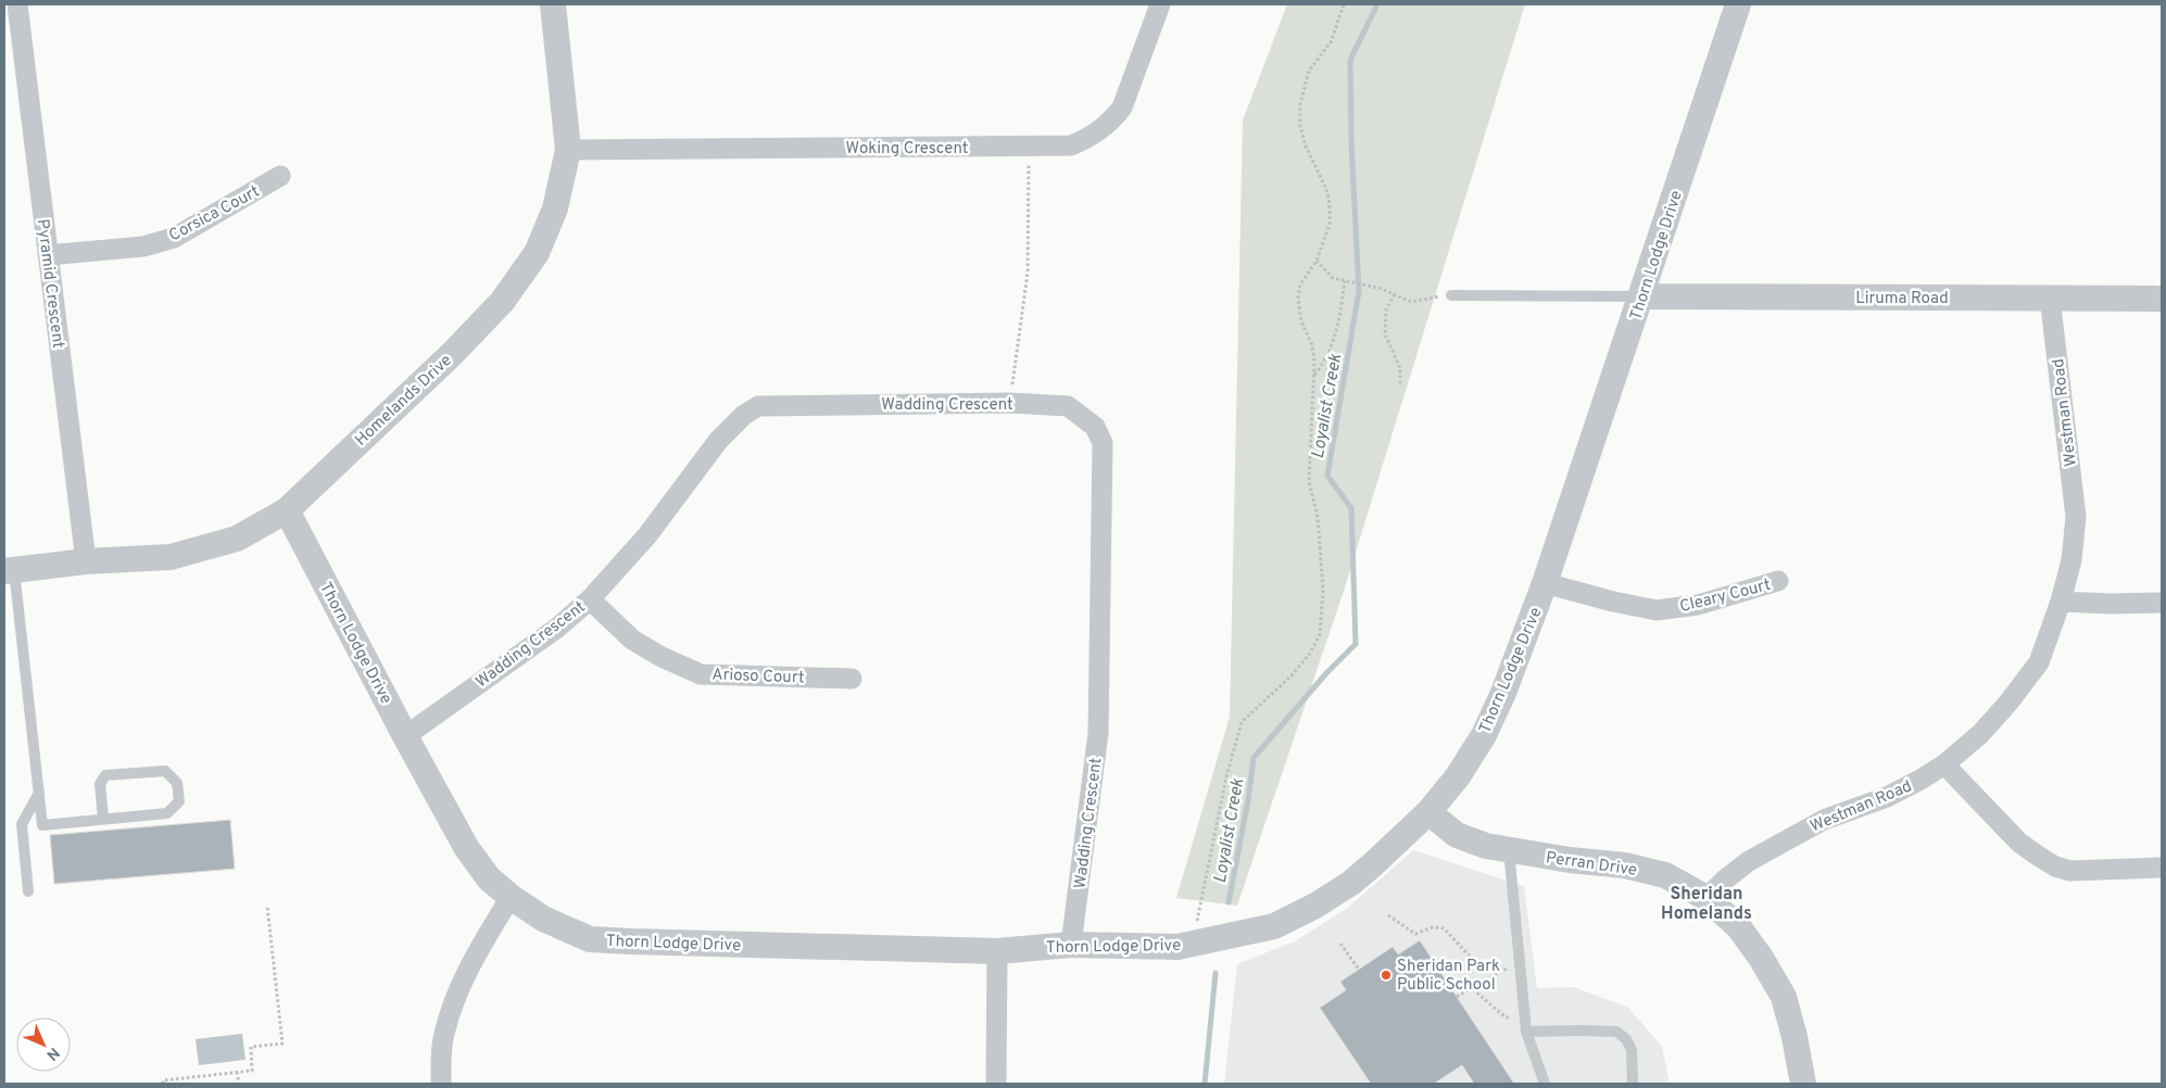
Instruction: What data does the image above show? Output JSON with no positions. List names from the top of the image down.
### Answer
{
  "streets": {
    "street": [
      "Woking Crescent",
      "Corsica Court",
      "Thorn Lodge Drive",
      "Pyramid Crescent",
      "Liruma Road",
      "Homelands Drive",
      "Wadding Crescent",
      "Westman Road",
      "Cleary Court",
      "Arioso Court",
      "Perran Drive"
    ]
  },
  "crossings": [
    ["Woking Crescent", "Homelands Drive"],
    ["Corsica Court", "Pyramid Crescent"],
    ["Thorn Lodge Drive", "Liruma Road"],
    ["Thorn Lodge Drive", "Homelands Drive"],
    ["Thorn Lodge Drive", "Wadding Crescent"],
    ["Thorn Lodge Drive", "Cleary Court"],
    ["Thorn Lodge Drive", "Perran Drive"],
    ["Pyramid Crescent", "Homelands Drive"],
    ["Liruma Road", "Westman Road"],
    ["Wadding Crescent", "Arioso Court"],
    ["Westman Road", "Perran Drive"]
  ],
  "districts": ["Sheridan Homelands"],
  "water": ["Loyalist Creek"],
  "places": ["Sheridan Park Public School"],
  "north": "bottom right"
}
